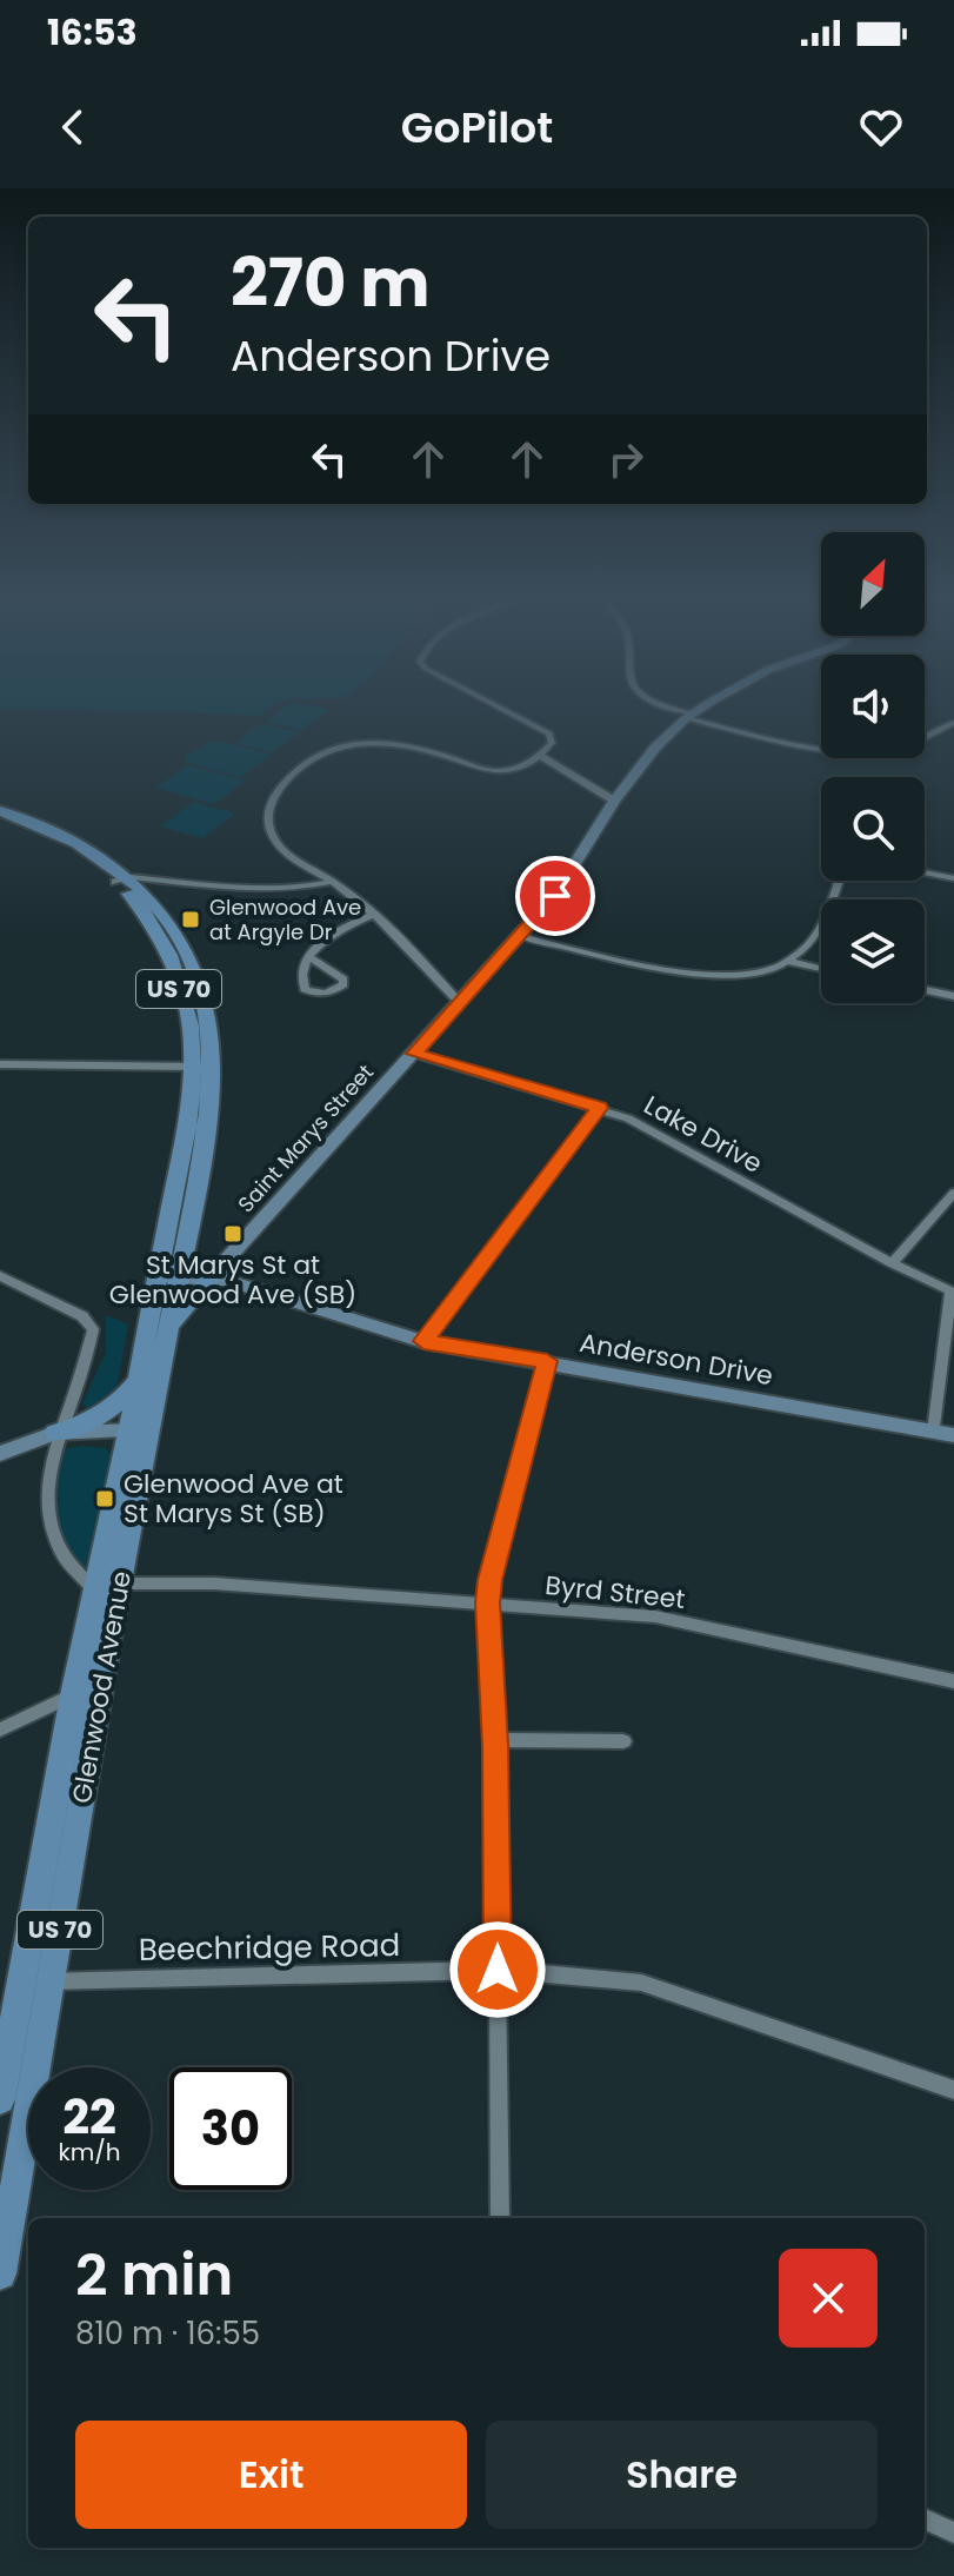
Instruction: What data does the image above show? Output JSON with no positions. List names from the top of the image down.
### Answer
{
  "streets": {
    "main road": [
      "US 70",
      "Saint Marys Street",
      "Anderson Drive",
      "Glenwood Avenue"
    ],
    "street": ["Lake Drive", "Byrd Street", "Beechridge Road"]
  },
  "crossings": [
    ["Lake Drive", "Saint Marys Street"],
    ["Saint Marys Street", "Anderson Drive"],
    ["Byrd Street", "Glenwood Avenue"],
    ["Glenwood Avenue", "Beechridge Road"]
  ],
  "places": {
    "transit": ["Glenwood Ave at Argyle Dr", "St Marys St at Glenwood Ave (SB)", "Glenwood Ave at St Marys St (SB)"]
  },
  "north": "top right",
  "page": {
    "status": "16:53",
    "header": "GoPilot",
    "turn": ["270 m", "Anderson Drive"],
    "speed": "22 km/h",
    "limit": "30",
    "heading": ["2 min", "810 m · 16:55"],
    "buttons": ["Exit", "Share"]
  }
}
